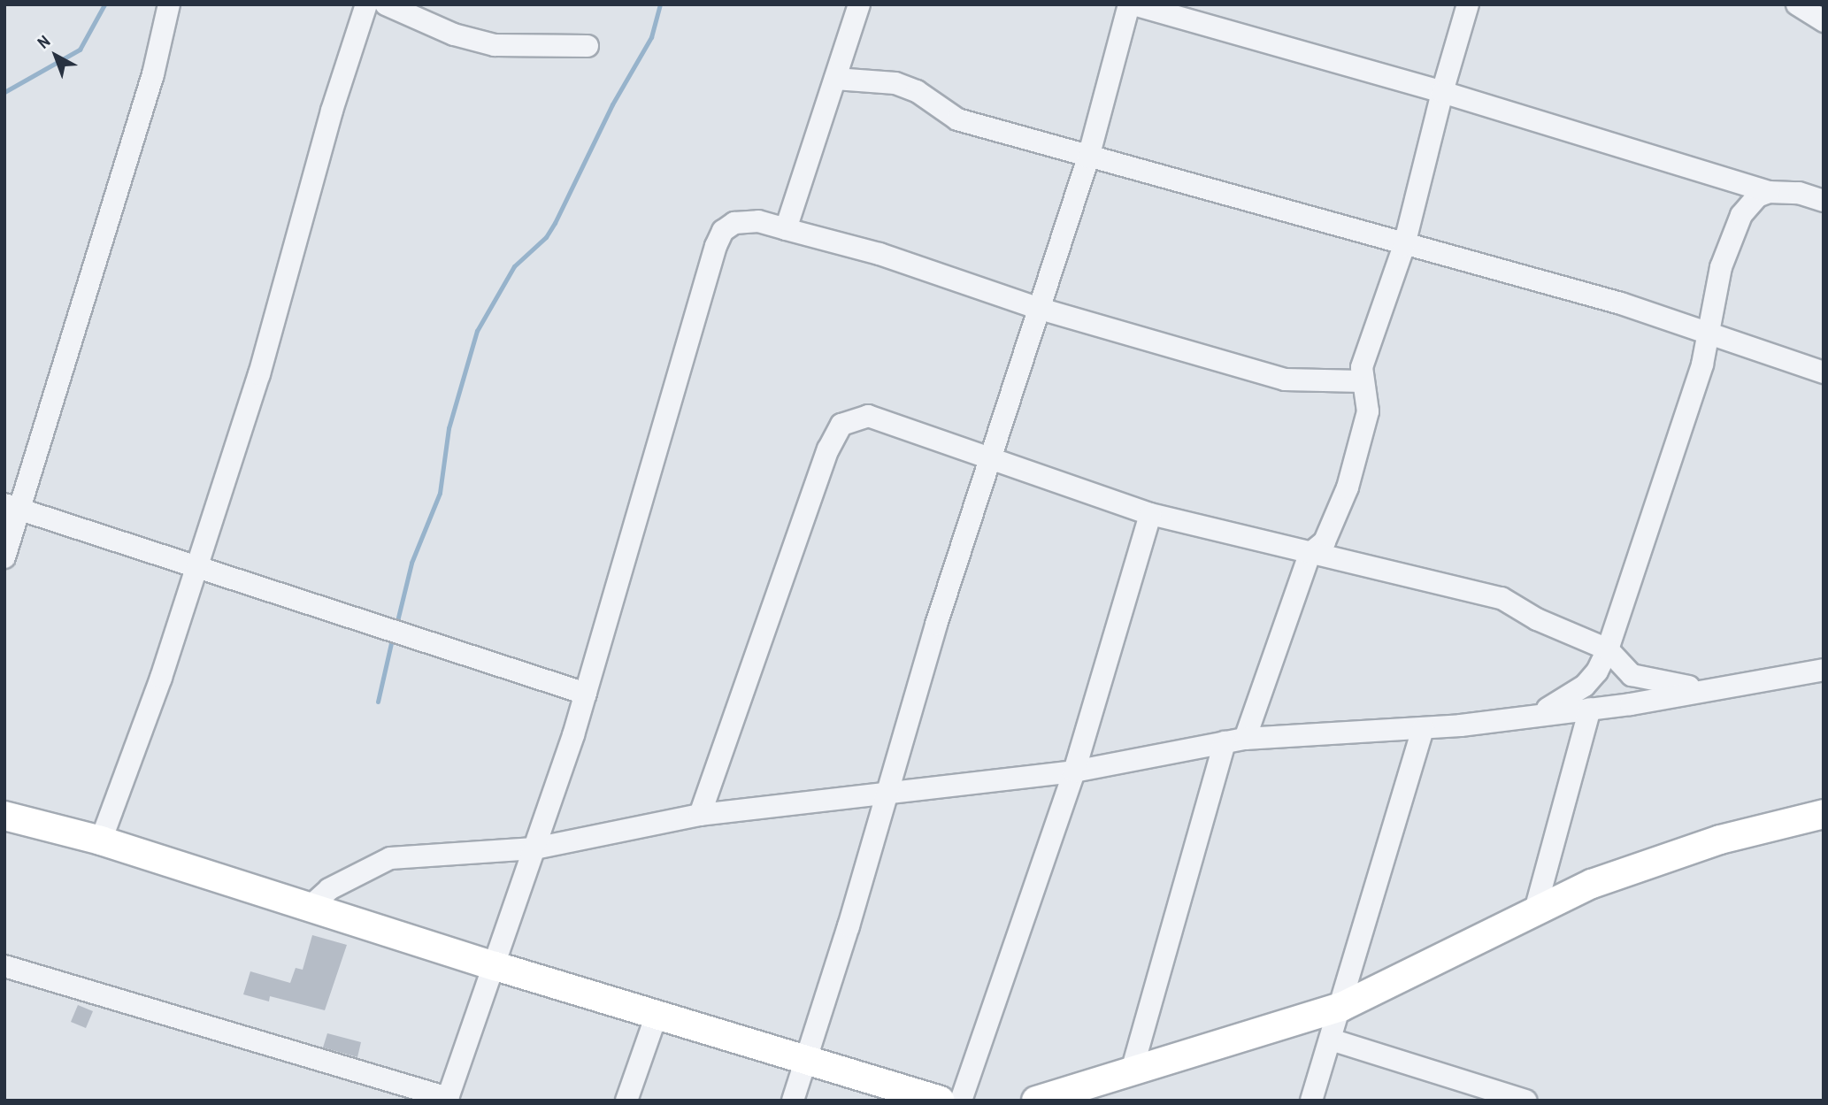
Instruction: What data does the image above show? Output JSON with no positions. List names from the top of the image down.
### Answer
{
  "north": "top left"
}
